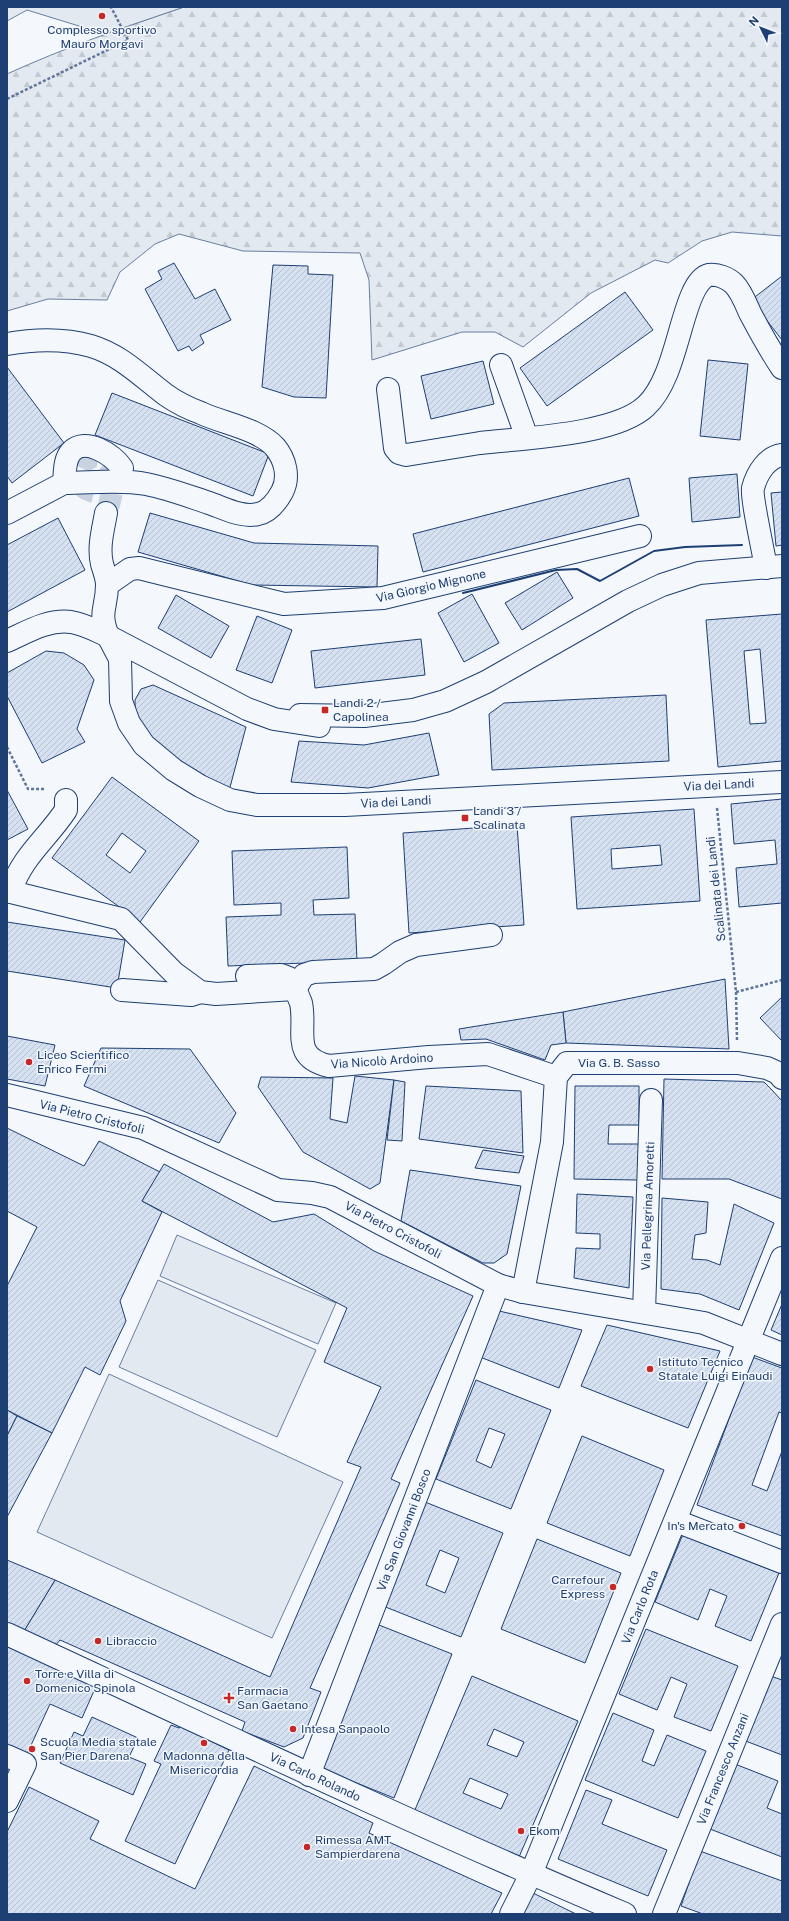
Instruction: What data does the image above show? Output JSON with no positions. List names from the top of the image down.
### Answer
{
  "streets": {
    "street": [
      "Via Giorgio Mignone",
      "Via dei Landi",
      "Via Nicolò Ardoino",
      "Via G. B. Sasso",
      "Via Pietro Cristofoli",
      "Via Pellegrina Amoretti",
      "Via San Giovanni Bosco",
      "Via Carlo Rota",
      "Via Francesco Anzani",
      "Via Carlo Rolando"
    ],
    "path": ["Scalinata dei Landi"]
  },
  "crossings": [
    ["Via Giorgio Mignone", "Via dei Landi"],
    ["Via dei Landi", "Scalinata dei Landi"],
    ["Scalinata dei Landi", "Via G. B. Sasso"],
    ["Via Nicolò Ardoino", "Via G. B. Sasso"],
    ["Via Pietro Cristofoli", "Via Pellegrina Amoretti"],
    ["Via Pietro Cristofoli", "Via San Giovanni Bosco"],
    ["Via Pietro Cristofoli", "Via Carlo Rota"],
    ["Via San Giovanni Bosco", "Via Carlo Rolando"],
    ["Via Carlo Rota", "Via Carlo Rolando"]
  ],
  "places": {
    "other": [
      "Complesso sportivo Mauro Morgavi",
      "Liceo Scientifico Enrico Fermi",
      "Istituto Tecnico Statale Luigi Einaudi",
      "In's Mercato",
      "Carrefour Express",
      "Libraccio",
      "Torre e Villa di Domenico Spinola",
      "Intesa Sanpaolo",
      "Madonna della Misericordia",
      "Scuola Media statale San Pier Darena",
      "Ekom",
      "Rimessa AMT Sampierdarena"
    ],
    "transit": ["Landi 2 / Capolinea", "Landi 3 / Scalinata"],
    "health": ["Farmacia San Gaetano"]
  },
  "north": "top left"
}
